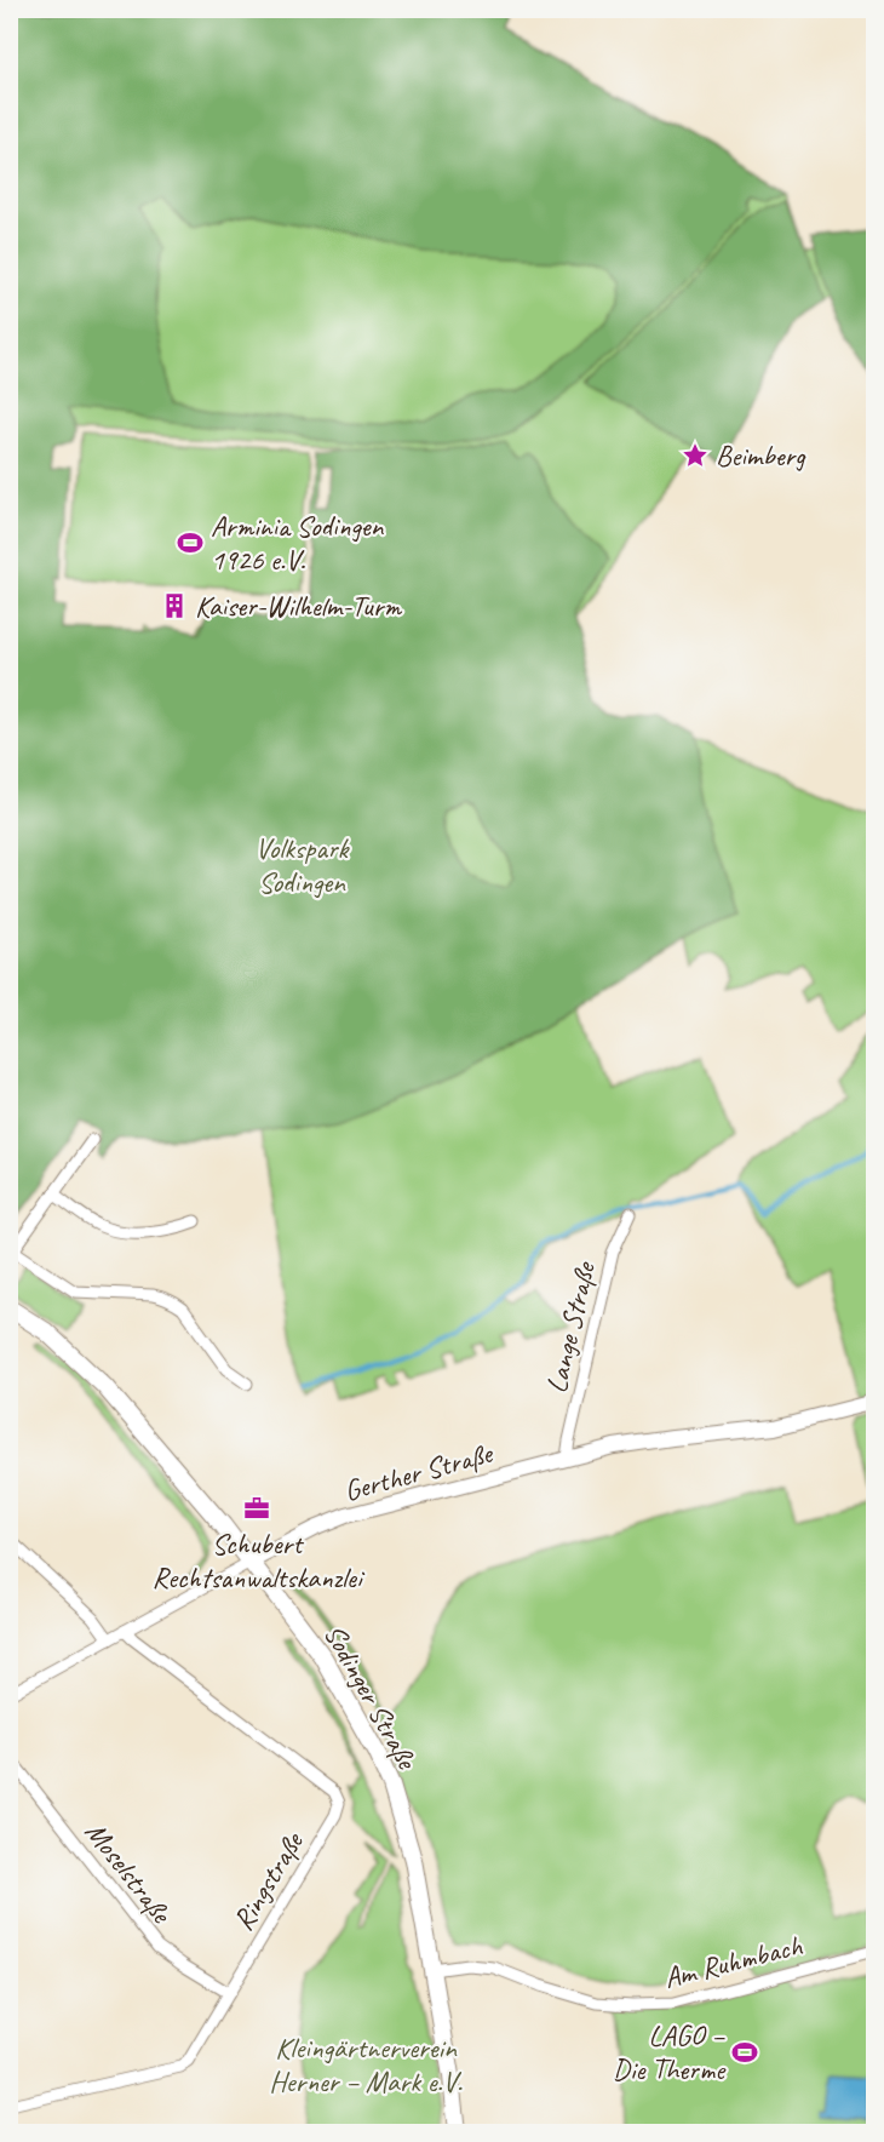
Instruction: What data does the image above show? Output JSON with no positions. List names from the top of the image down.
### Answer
{
  "streets": {
    "main road": ["Sodinger Straße"],
    "street": [
      "Lange Straße",
      "Gerther Straße",
      "Moselstraße",
      "Ringstraße",
      "Am Ruhmbach"
    ]
  },
  "crossings": [
    ["Lange Straße", "Gerther Straße"],
    ["Gerther Straße", "Sodinger Straße"],
    ["Gerther Straße", "Ringstraße"],
    ["Sodinger Straße", "Am Ruhmbach"],
    ["Moselstraße", "Ringstraße"]
  ],
  "parks": ["Volkspark Sodingen", "Kleingärtnerverein Herner – Mark e.V."],
  "places": {
    "place": ["Beimberg"],
    "sports": ["Arminia Sodingen 1926 e.V.", "LAGO – Die Therme"],
    "building": ["Kaiser-Wilhelm-Turm"],
    "office": ["Schubert Rechtsanwaltskanzlei"]
  }
}
